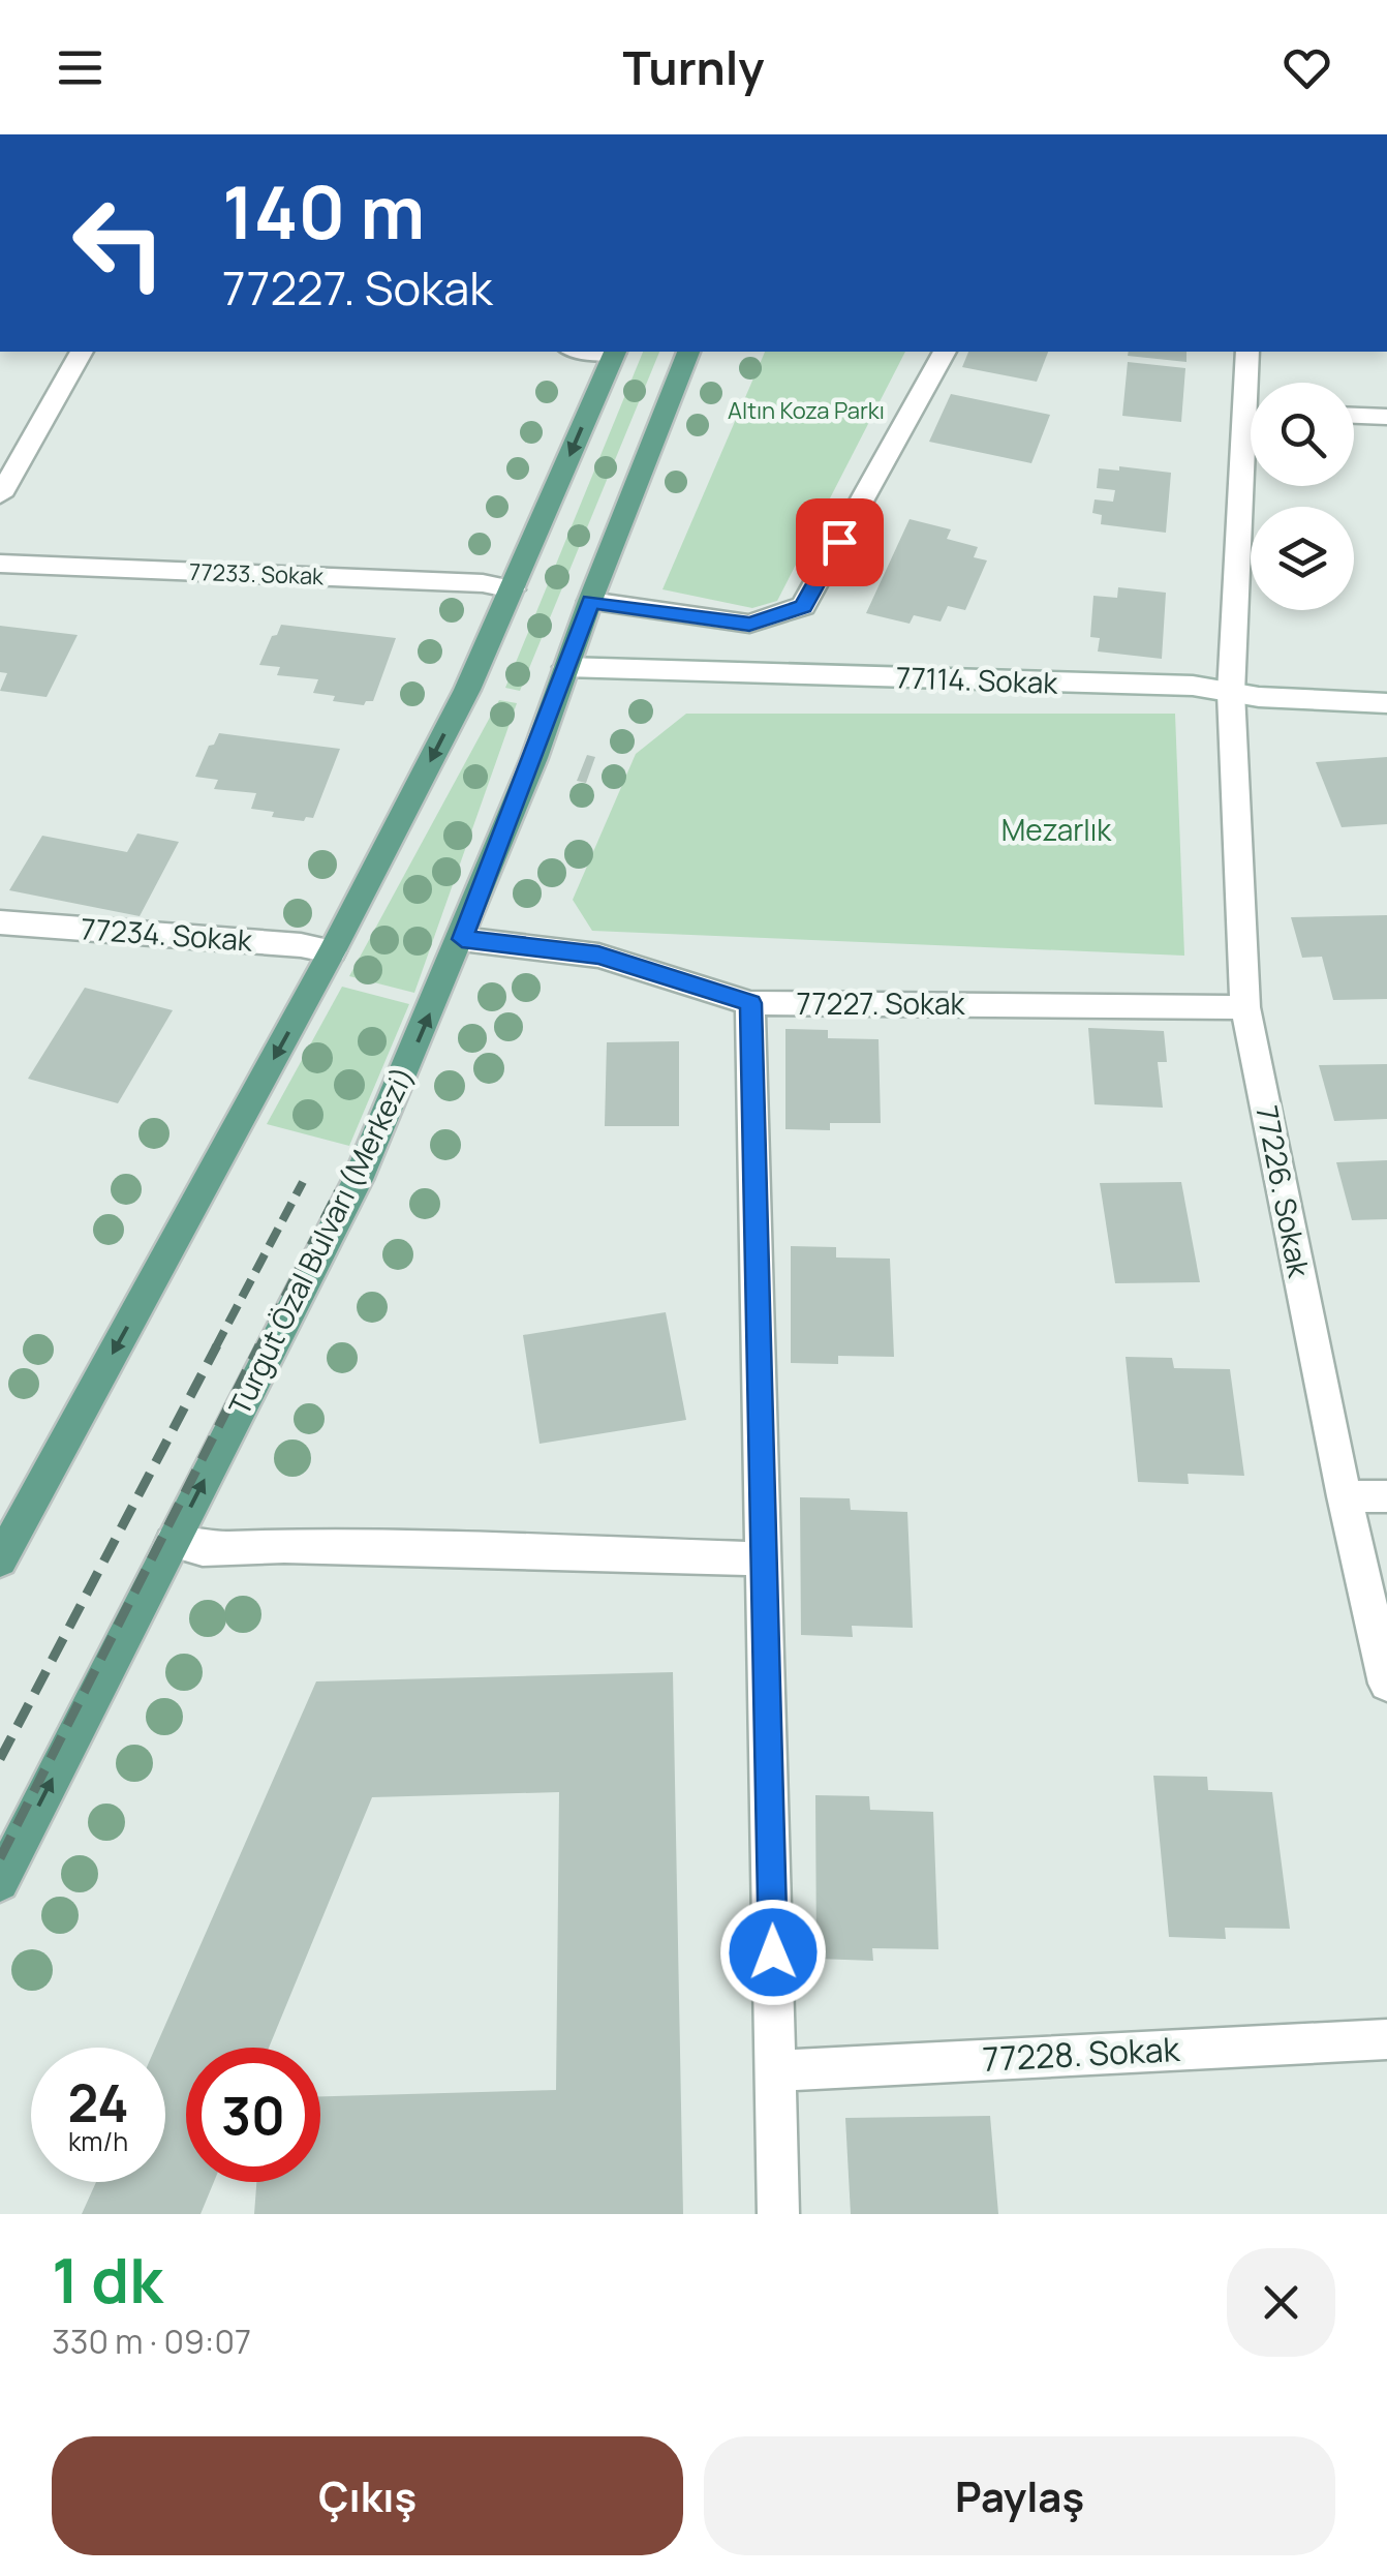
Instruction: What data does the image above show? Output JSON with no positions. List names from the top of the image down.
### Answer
{
  "streets": {
    "main road": ["Turgut Özal Bulvarı (Merkezi)"],
    "street": [
      "77233. Sokak",
      "77114. Sokak",
      "77234. Sokak",
      "77227. Sokak",
      "77226. Sokak",
      "77228. Sokak"
    ]
  },
  "crossings": [
    ["77114. Sokak", "77226. Sokak"],
    ["77114. Sokak", "Turgut Özal Bulvarı (Merkezi)"],
    ["77227. Sokak", "77226. Sokak"],
    ["77227. Sokak", "Turgut Özal Bulvarı (Merkezi)"]
  ],
  "parks": ["Altın Koza Parkı", "Mezarlık"],
  "page": {
    "header": "Turnly",
    "turn": ["140 m", "77227. Sokak"],
    "speed": "24 km/h",
    "limit": "30",
    "heading": ["1 dk", "330 m · 09:07"],
    "buttons": ["Çıkış", "Paylaş"]
  }
}
